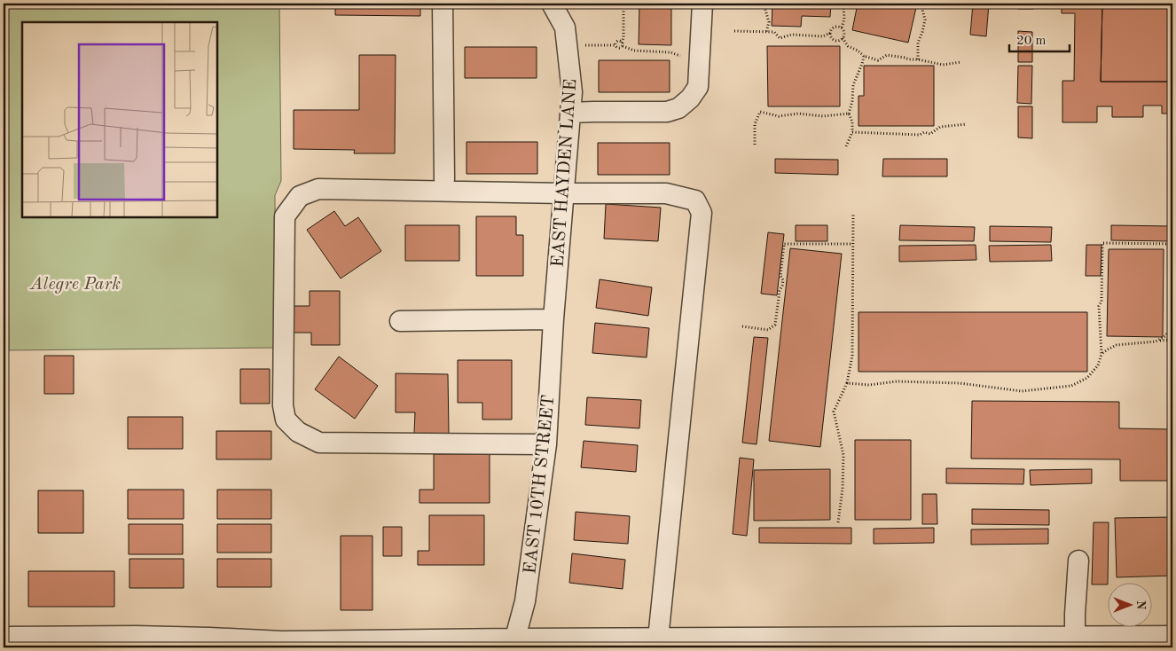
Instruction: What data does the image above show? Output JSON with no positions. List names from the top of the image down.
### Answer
{
  "streets": {
    "street": ["EAST HAYDEN LANE", "EAST 10TH STREET"]
  },
  "crossings": [
    ["EAST HAYDEN LANE", "EAST 10TH STREET"]
  ],
  "parks": ["Alegre Park"],
  "scale_bar": "20 m",
  "north": "right"
}
